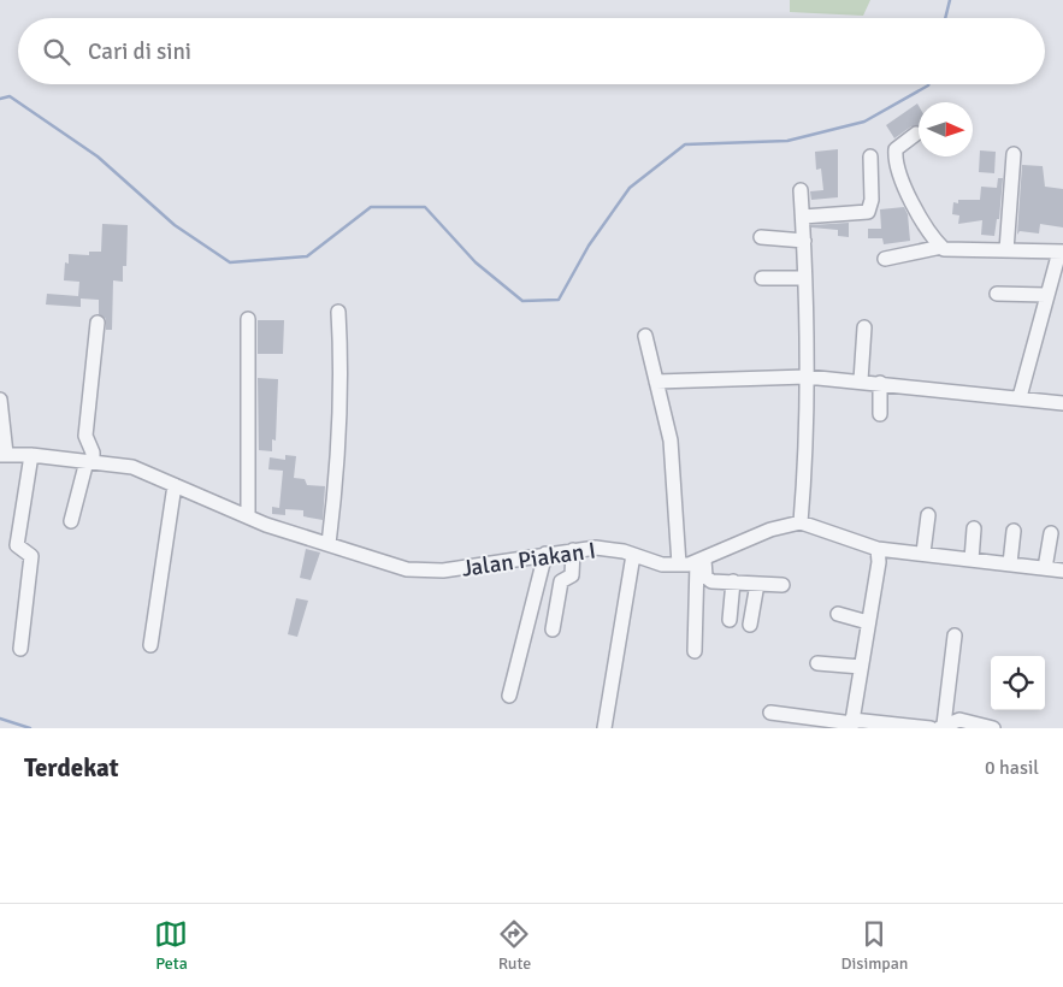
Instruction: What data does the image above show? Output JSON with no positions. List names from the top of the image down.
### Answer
{
  "streets": {
    "street": ["Jalan Piakan I"]
  },
  "north": "right",
  "page": {
    "search": "Cari di sini",
    "heading": ["Terdekat", "0 hasil"],
    "nav": ["Peta", "Rute", "Disimpan"]
  }
}
